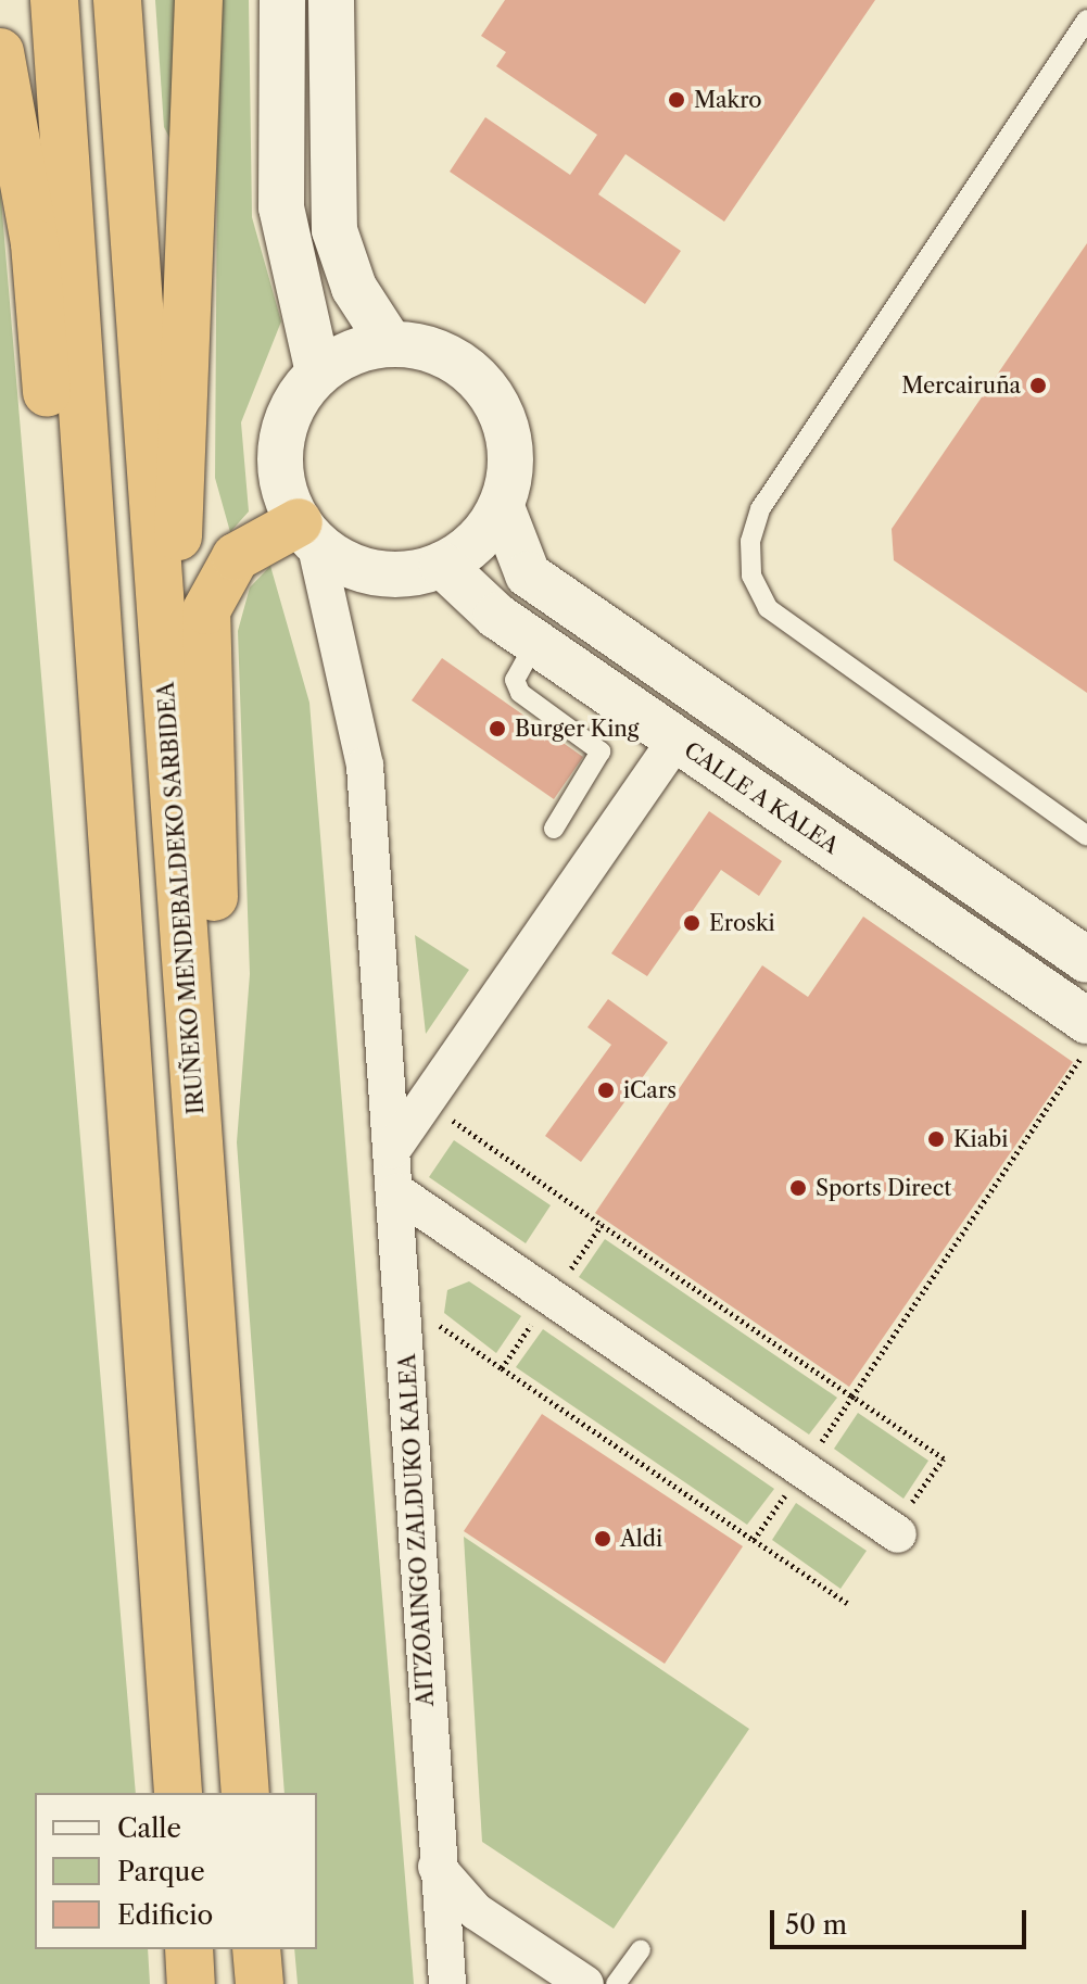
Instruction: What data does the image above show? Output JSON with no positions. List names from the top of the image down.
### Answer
{
  "streets": {
    "highway": ["IRUÑEKO MENDEBALDEKO SARBIDEA"],
    "street": ["CALLE A KALEA", "AITZOAINGO ZALDUKO KALEA"]
  },
  "crossings": [
    ["CALLE A KALEA", "AITZOAINGO ZALDUKO KALEA"]
  ],
  "places": [
    "Makro",
    "Mercairuña",
    "Burger King",
    "Eroski",
    "iCars",
    "Kiabi",
    "Sports Direct",
    "Aldi"
  ],
  "legend": ["Calle", "Parque", "Edificio"],
  "scale_bar": "50 m"
}
